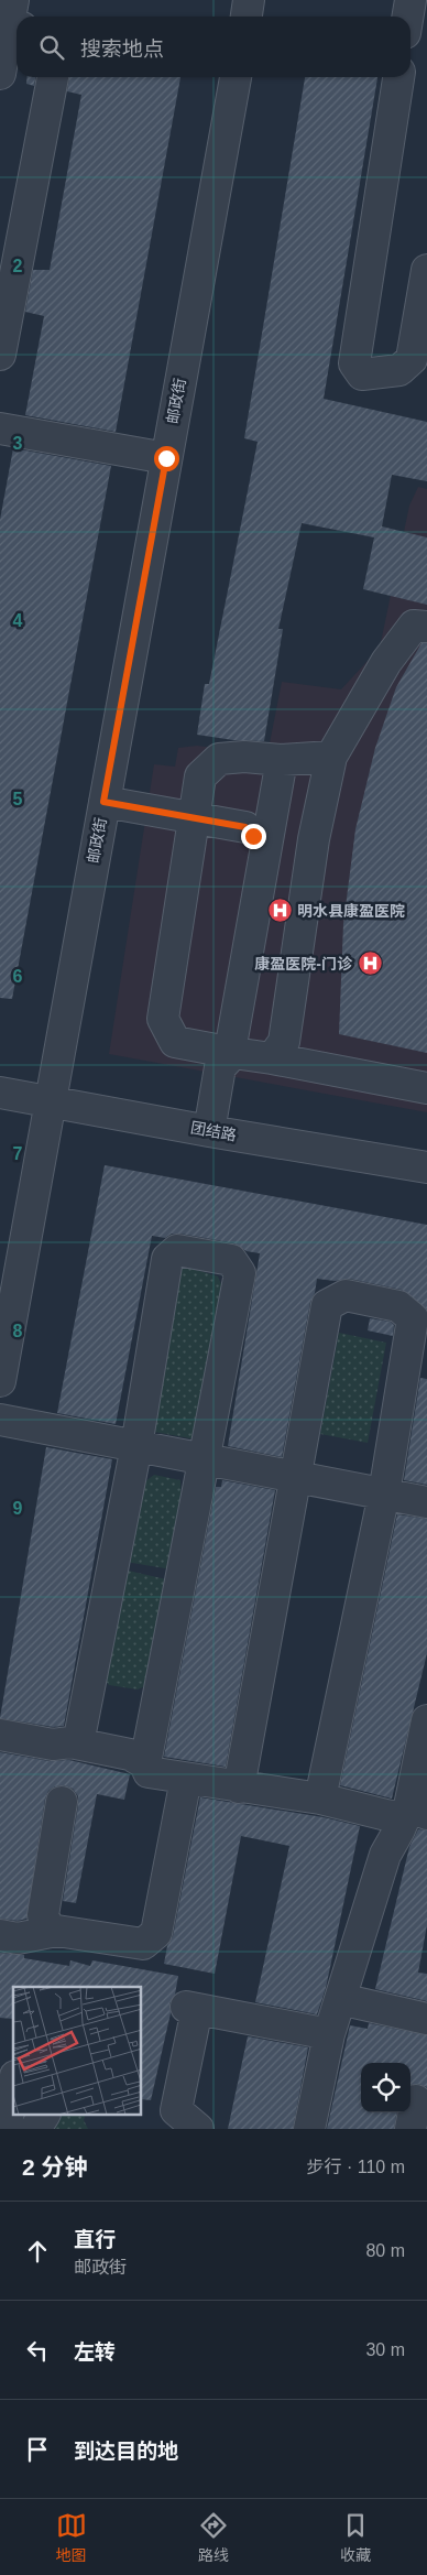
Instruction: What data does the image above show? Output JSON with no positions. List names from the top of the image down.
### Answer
{
  "streets": {
    "street": ["邮政街", "团结路"]
  },
  "crossings": [
    ["邮政街", "团结路"]
  ],
  "places": {
    "hospital": ["明水县康盈医院", "康盈医院-门诊"]
  },
  "page": {
    "search": "搜索地点",
    "heading": ["2 分钟", "步行 · 110 m"],
    "list": [
      ["直行", "邮政街", "80 m"],
      ["左转", "30 m"],
      "到达目的地"
    ],
    "nav": ["地图", "路线", "收藏"]
  },
  "grid": {
    "rows": [
      "2",
      "3",
      "4",
      "5",
      "6",
      "7",
      "8",
      "9"
    ]
  }
}
